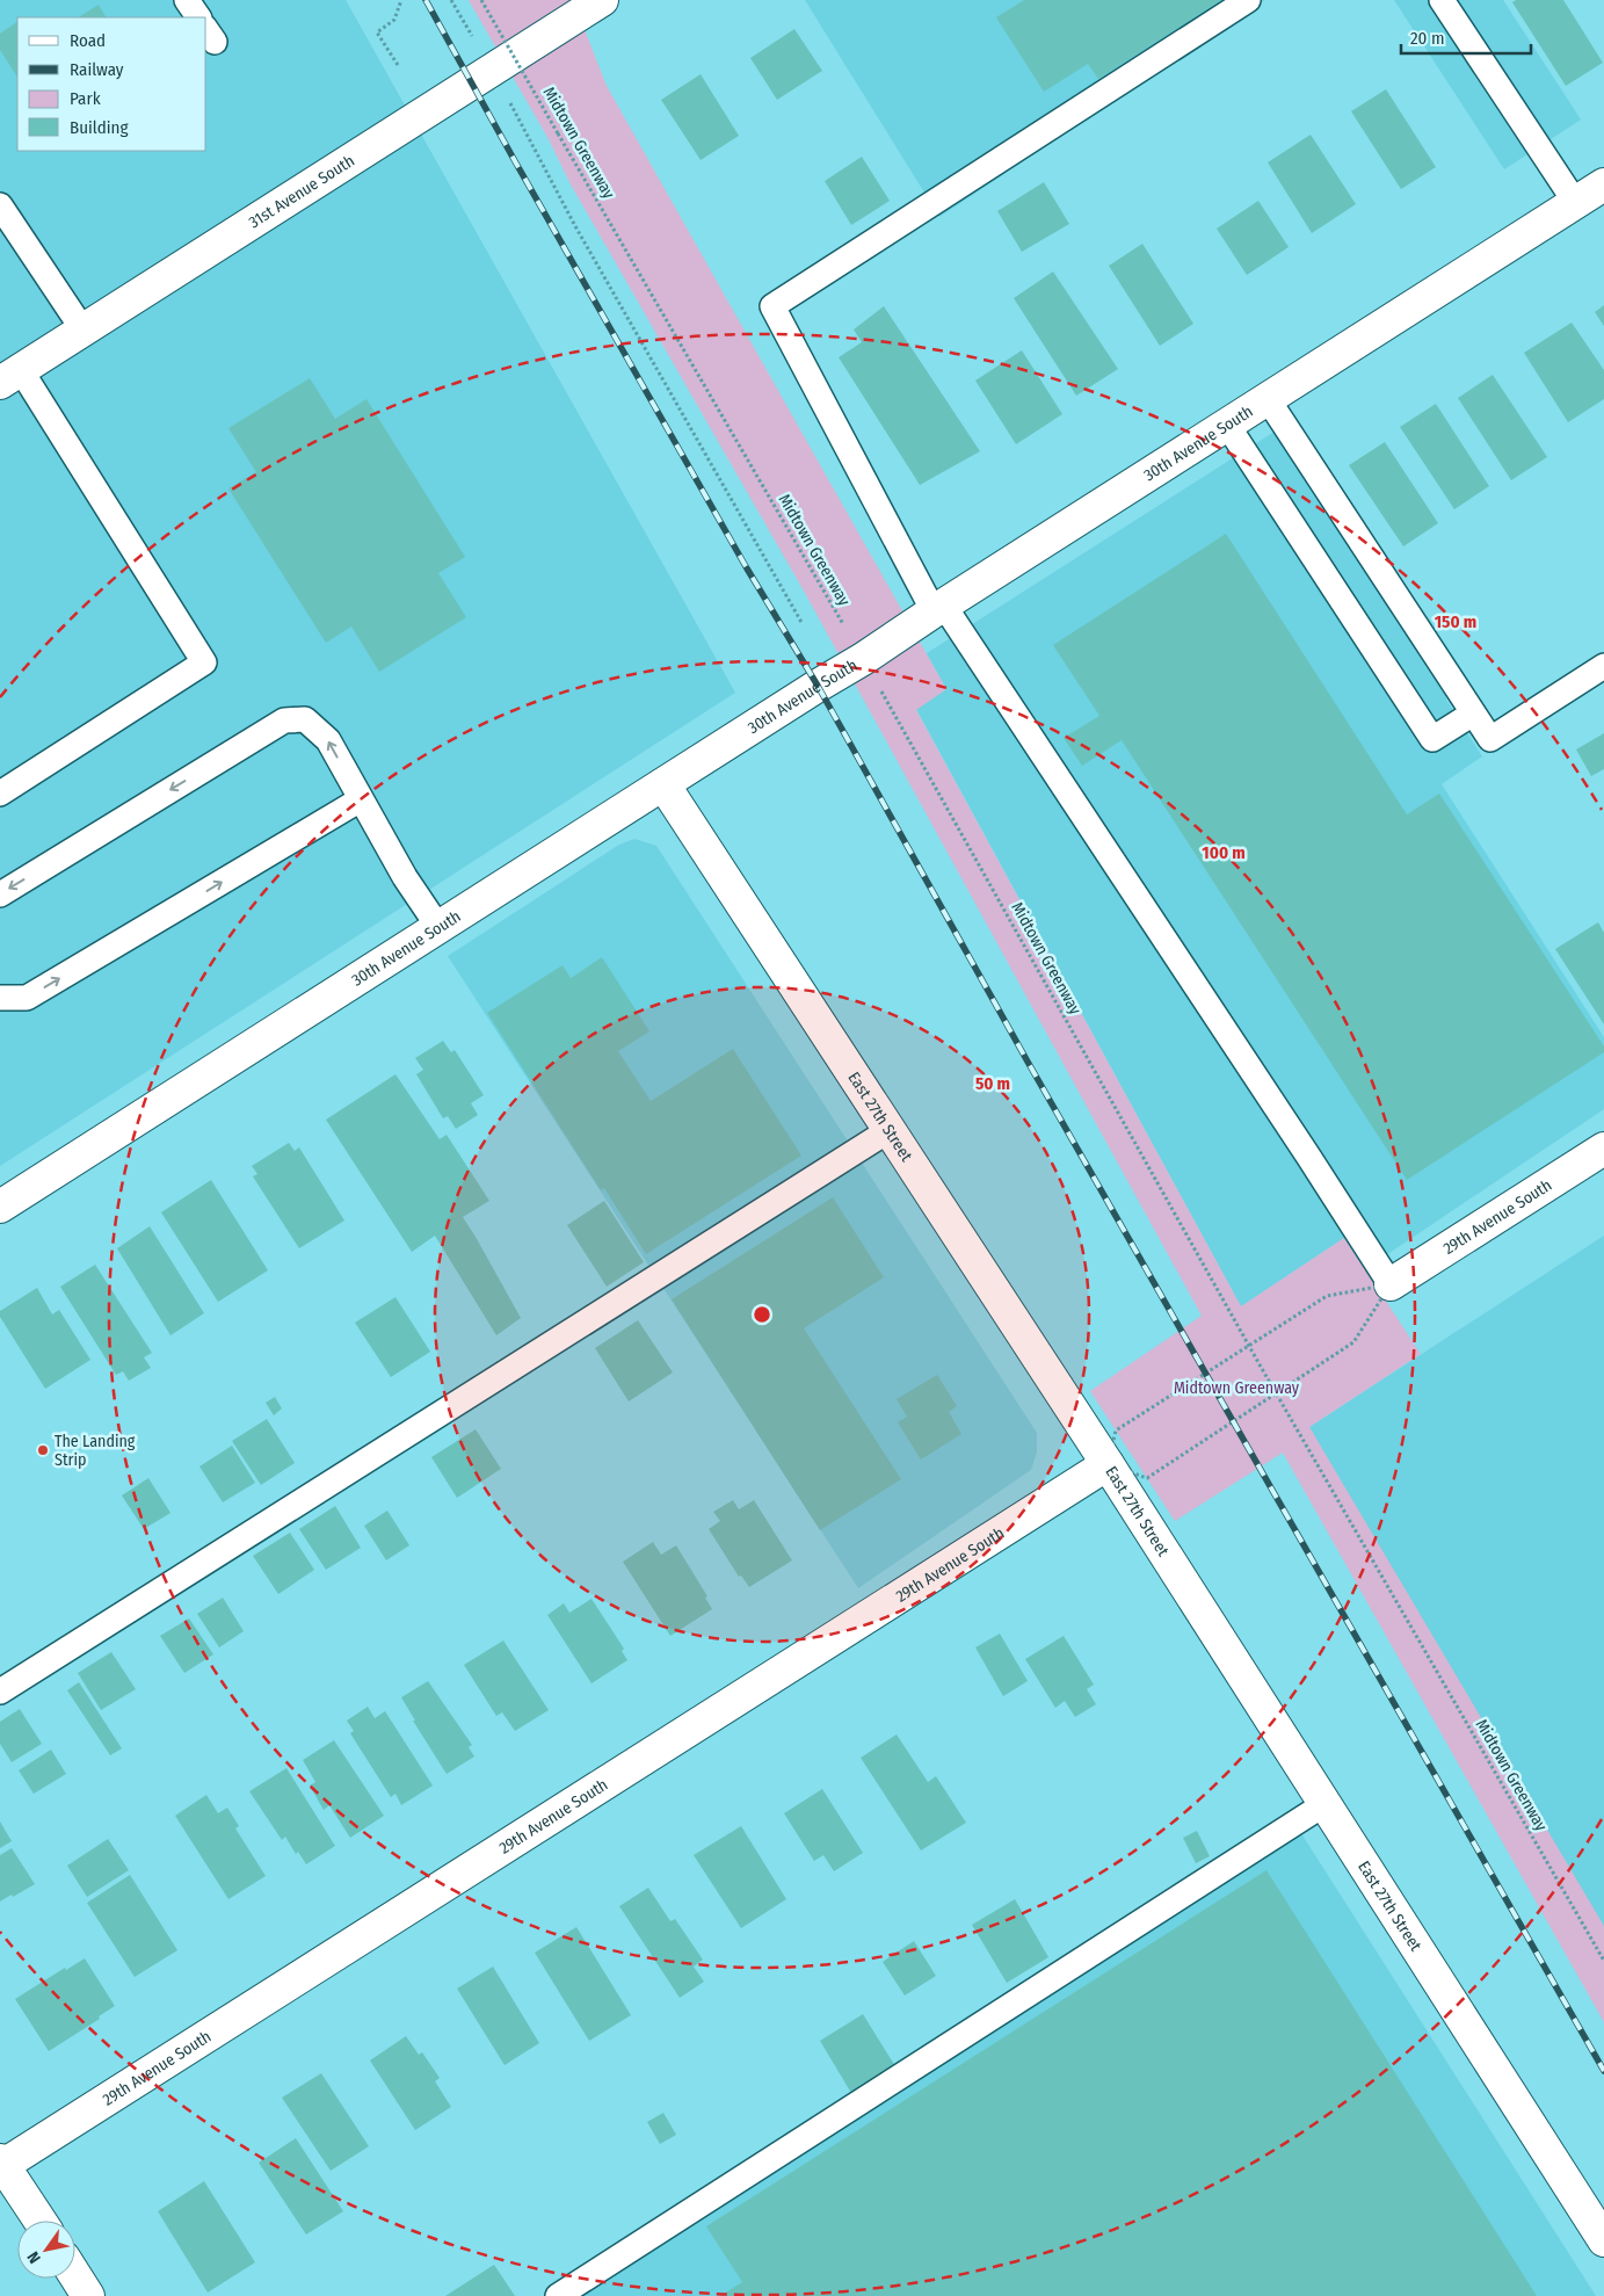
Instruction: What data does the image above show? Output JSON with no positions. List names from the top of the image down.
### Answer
{
  "streets": {
    "street": [
      "31st Avenue South",
      "30th Avenue South",
      "East 27th Street",
      "29th Avenue South"
    ],
    "path": ["Midtown Greenway"]
  },
  "crossings": [
    ["Midtown Greenway", "30th Avenue South"],
    ["30th Avenue South", "East 27th Street"],
    ["East 27th Street", "29th Avenue South"]
  ],
  "parks": ["Midtown Greenway"],
  "places": ["The Landing Strip"],
  "legend": [
    "Road",
    "Railway",
    "Park",
    "Building"
  ],
  "scale_bar": "20 m",
  "north": "bottom left",
  "rings": ["150 m", "100 m", "50 m"]
}
